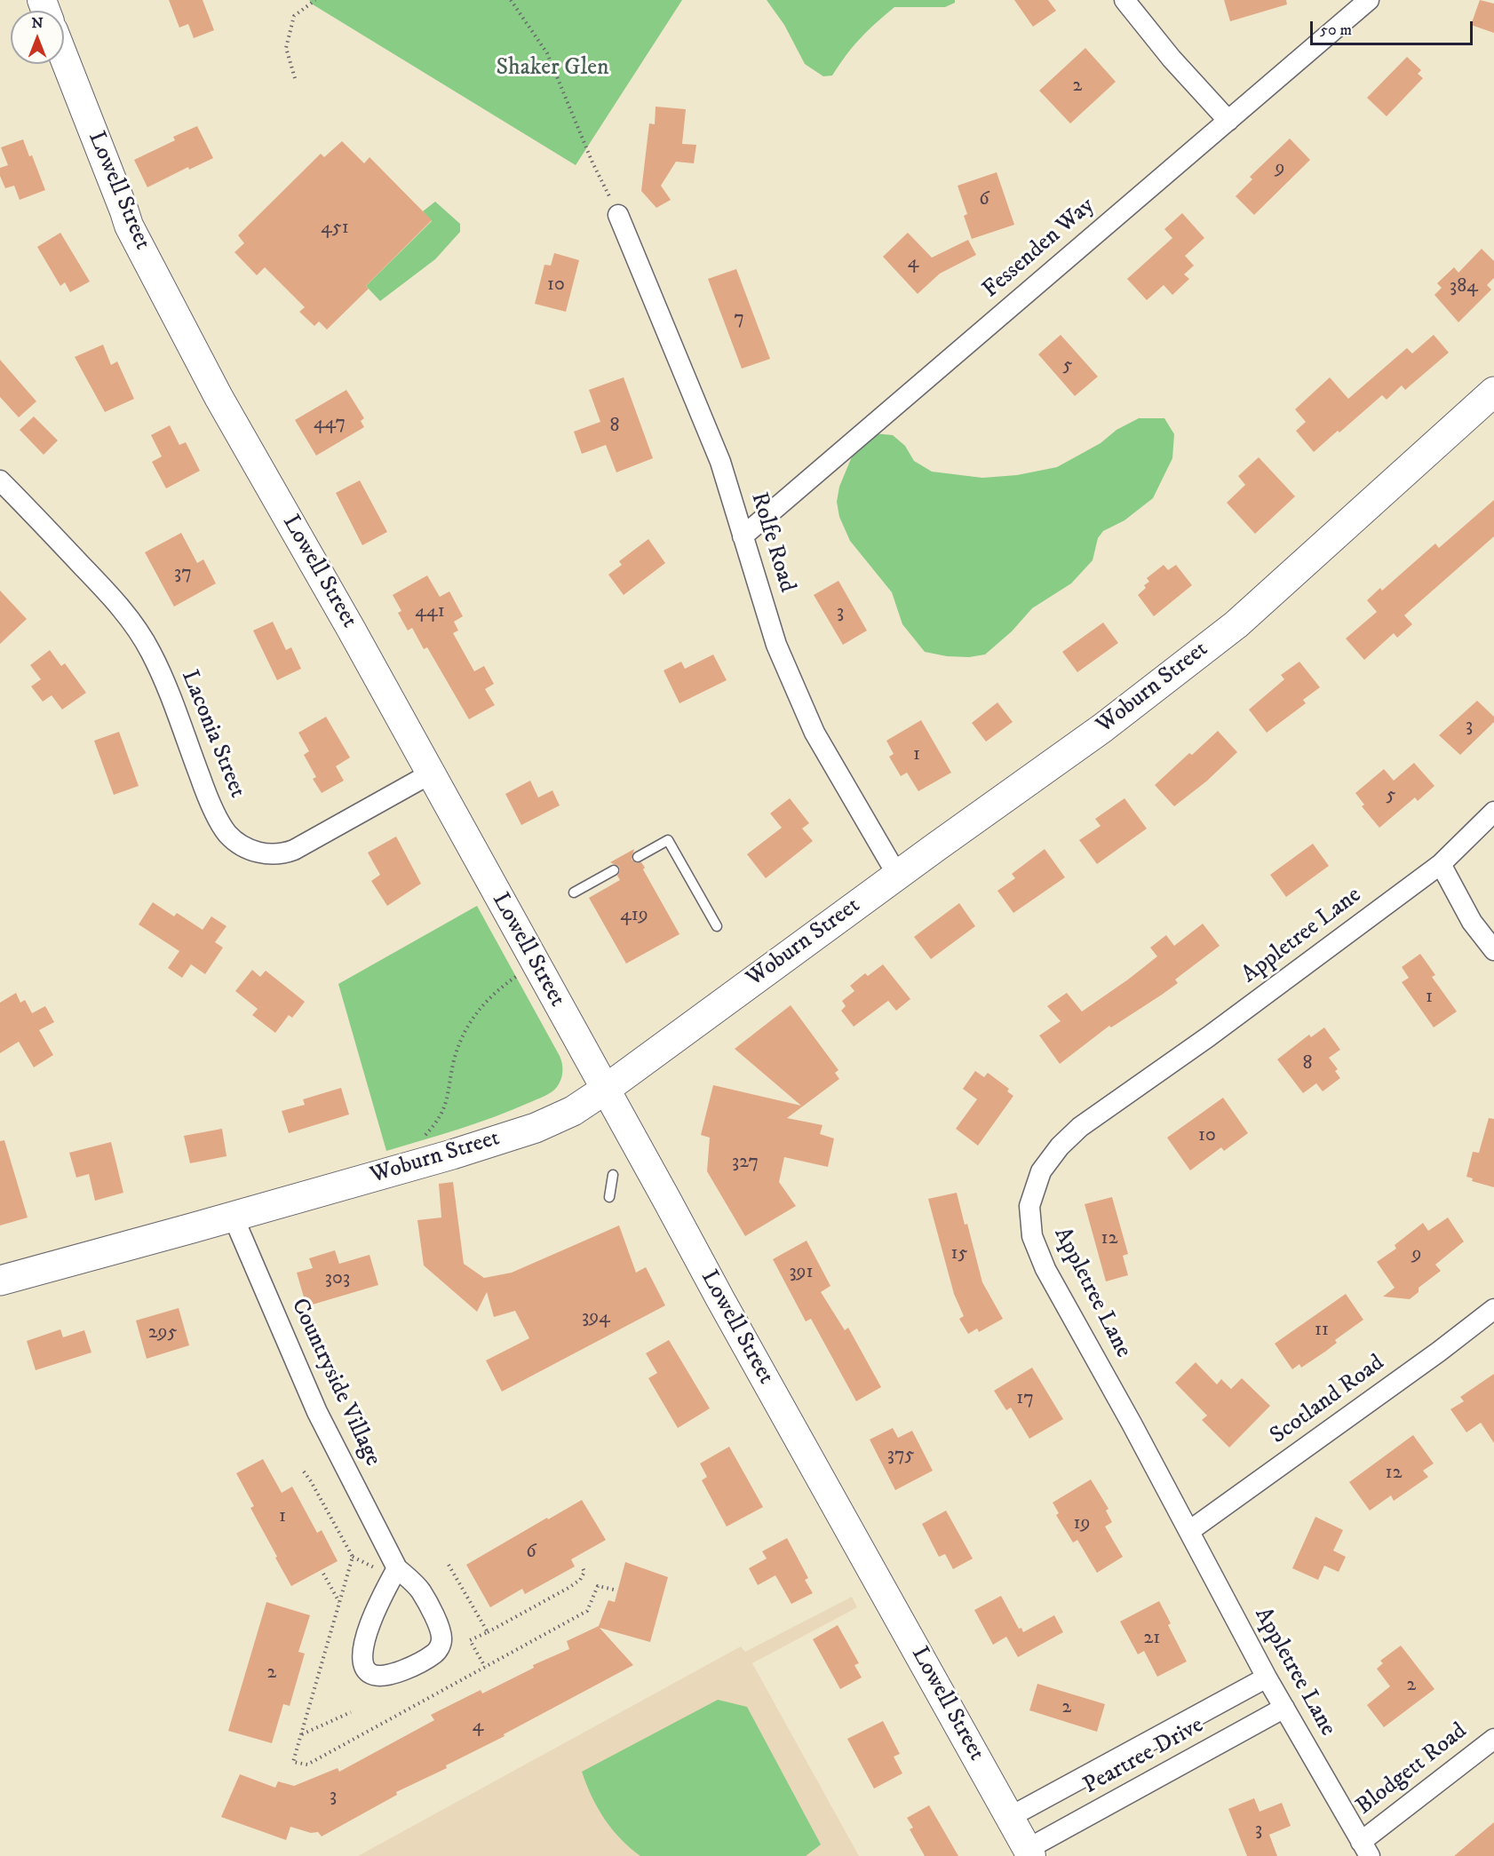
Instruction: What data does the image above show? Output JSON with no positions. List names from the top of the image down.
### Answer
{
  "streets": {
    "main road": ["Lowell Street", "Woburn Street"],
    "street": [
      "Fessenden Way",
      "Rolfe Road",
      "Laconia Street",
      "Appletree Lane",
      "Countryside Village",
      "Scotland Road",
      "Peartree Drive",
      "Blodgett Road"
    ]
  },
  "crossings": [
    ["Lowell Street", "Woburn Street"],
    ["Lowell Street", "Laconia Street"],
    ["Lowell Street", "Peartree Drive"],
    ["Fessenden Way", "Rolfe Road"],
    ["Rolfe Road", "Woburn Street"],
    ["Woburn Street", "Countryside Village"],
    ["Appletree Lane", "Scotland Road"],
    ["Appletree Lane", "Peartree Drive"],
    ["Appletree Lane", "Blodgett Road"]
  ],
  "parks": ["Shaker Glen"],
  "house_numbers": [
    "2",
    "9",
    "6",
    "451",
    "4",
    "10",
    "384",
    "7",
    "5",
    "447",
    "8",
    "37",
    "441",
    "3",
    "3",
    "1",
    "5",
    "419",
    "1",
    "8",
    "10",
    "327",
    "12",
    "15",
    "9",
    "391",
    "303",
    "394",
    "11",
    "295",
    "17",
    "375",
    "12",
    "1",
    "19",
    "6",
    "21",
    "2",
    "2",
    "2",
    "4",
    "3",
    "3"
  ],
  "scale_bar": "50 m",
  "north": "top"
}
